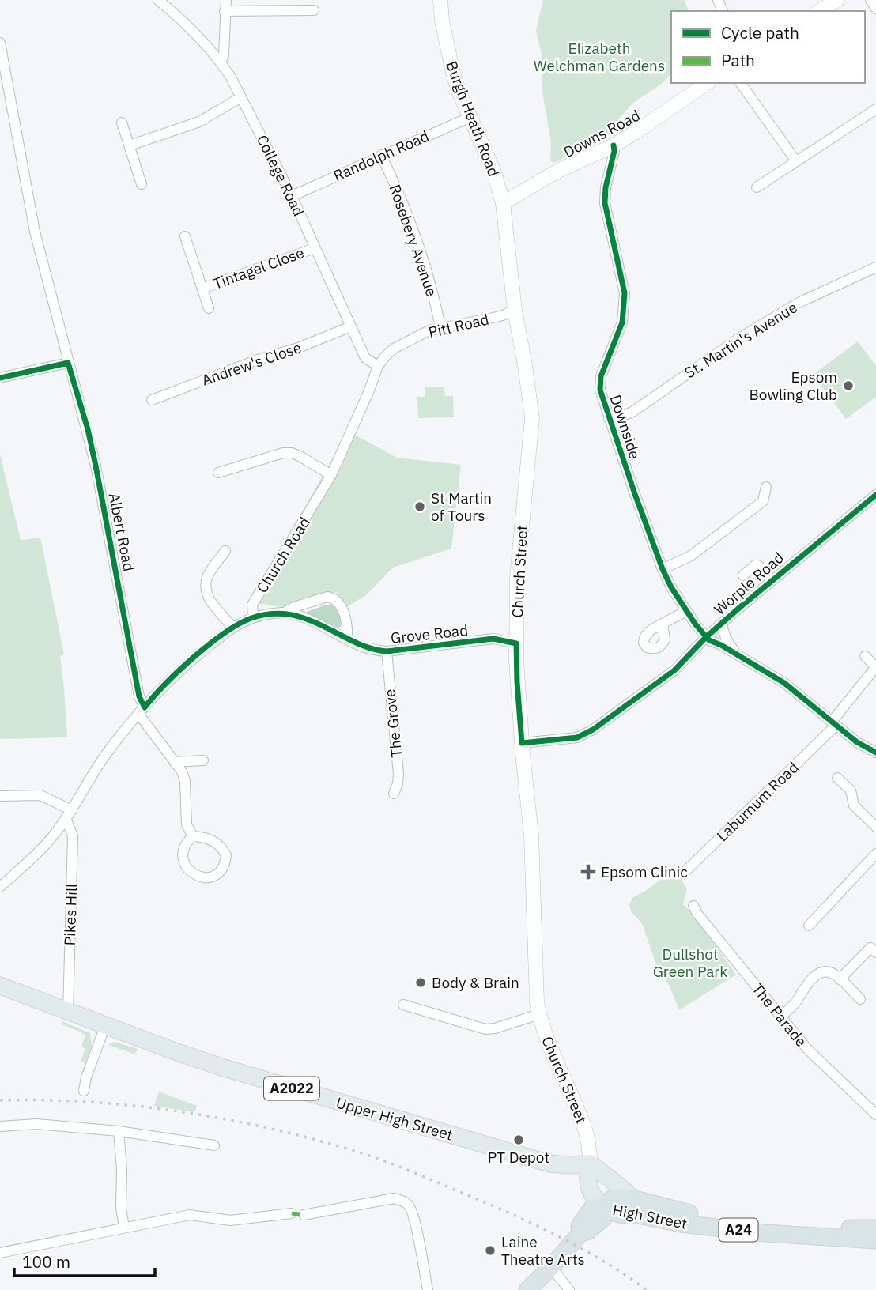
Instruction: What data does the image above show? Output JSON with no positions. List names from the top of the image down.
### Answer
{
  "streets": {
    "highway": ["High Street", "A24"],
    "main road": [
      "Burgh Heath Road",
      "Downs Road",
      "Church Street",
      "A2022",
      "Upper High Street"
    ],
    "street": [
      "Randolph Road",
      "College Road",
      "Rosebery Avenue",
      "Tintagel Close",
      "Pitt Road",
      "St. Martin's Avenue",
      "Andrew's Close",
      "Downside",
      "Albert Road",
      "Church Road",
      "Worple Road",
      "Grove Road",
      "The Grove",
      "Laburnum Road",
      "Pikes Hill",
      "The Parade"
    ]
  },
  "crossings": [
    ["Burgh Heath Road", "Downs Road"],
    ["Burgh Heath Road", "Randolph Road"],
    ["Burgh Heath Road", "Church Street"],
    ["Downs Road", "Downside"],
    ["Downs Road", "Church Street"],
    ["Randolph Road", "College Road"],
    ["Randolph Road", "Rosebery Avenue"],
    ["College Road", "Tintagel Close"],
    ["College Road", "Pitt Road"],
    ["College Road", "Andrew's Close"],
    ["College Road", "Church Road"],
    ["Rosebery Avenue", "Pitt Road"],
    ["Pitt Road", "Church Road"],
    ["Pitt Road", "Church Street"],
    ["St. Martin's Avenue", "Downside"],
    ["Downside", "Worple Road"],
    ["Church Road", "Grove Road"],
    ["Church Street", "Worple Road"],
    ["Church Street", "Grove Road"],
    ["Church Street", "Upper High Street"],
    ["Grove Road", "The Grove"],
    ["Pikes Hill", "Upper High Street"],
    ["High Street", "A24"]
  ],
  "parks": ["Elizabeth Welchman Gardens", "Dullshot Green Park"],
  "places": {
    "other": [
      "Epsom Bowling Club",
      "St Martin of Tours",
      "Body & Brain",
      "PT Depot",
      "Laine Theatre Arts"
    ],
    "health": ["Epsom Clinic"]
  },
  "legend": ["Cycle path", "Path"],
  "scale_bar": "100 m"
}
